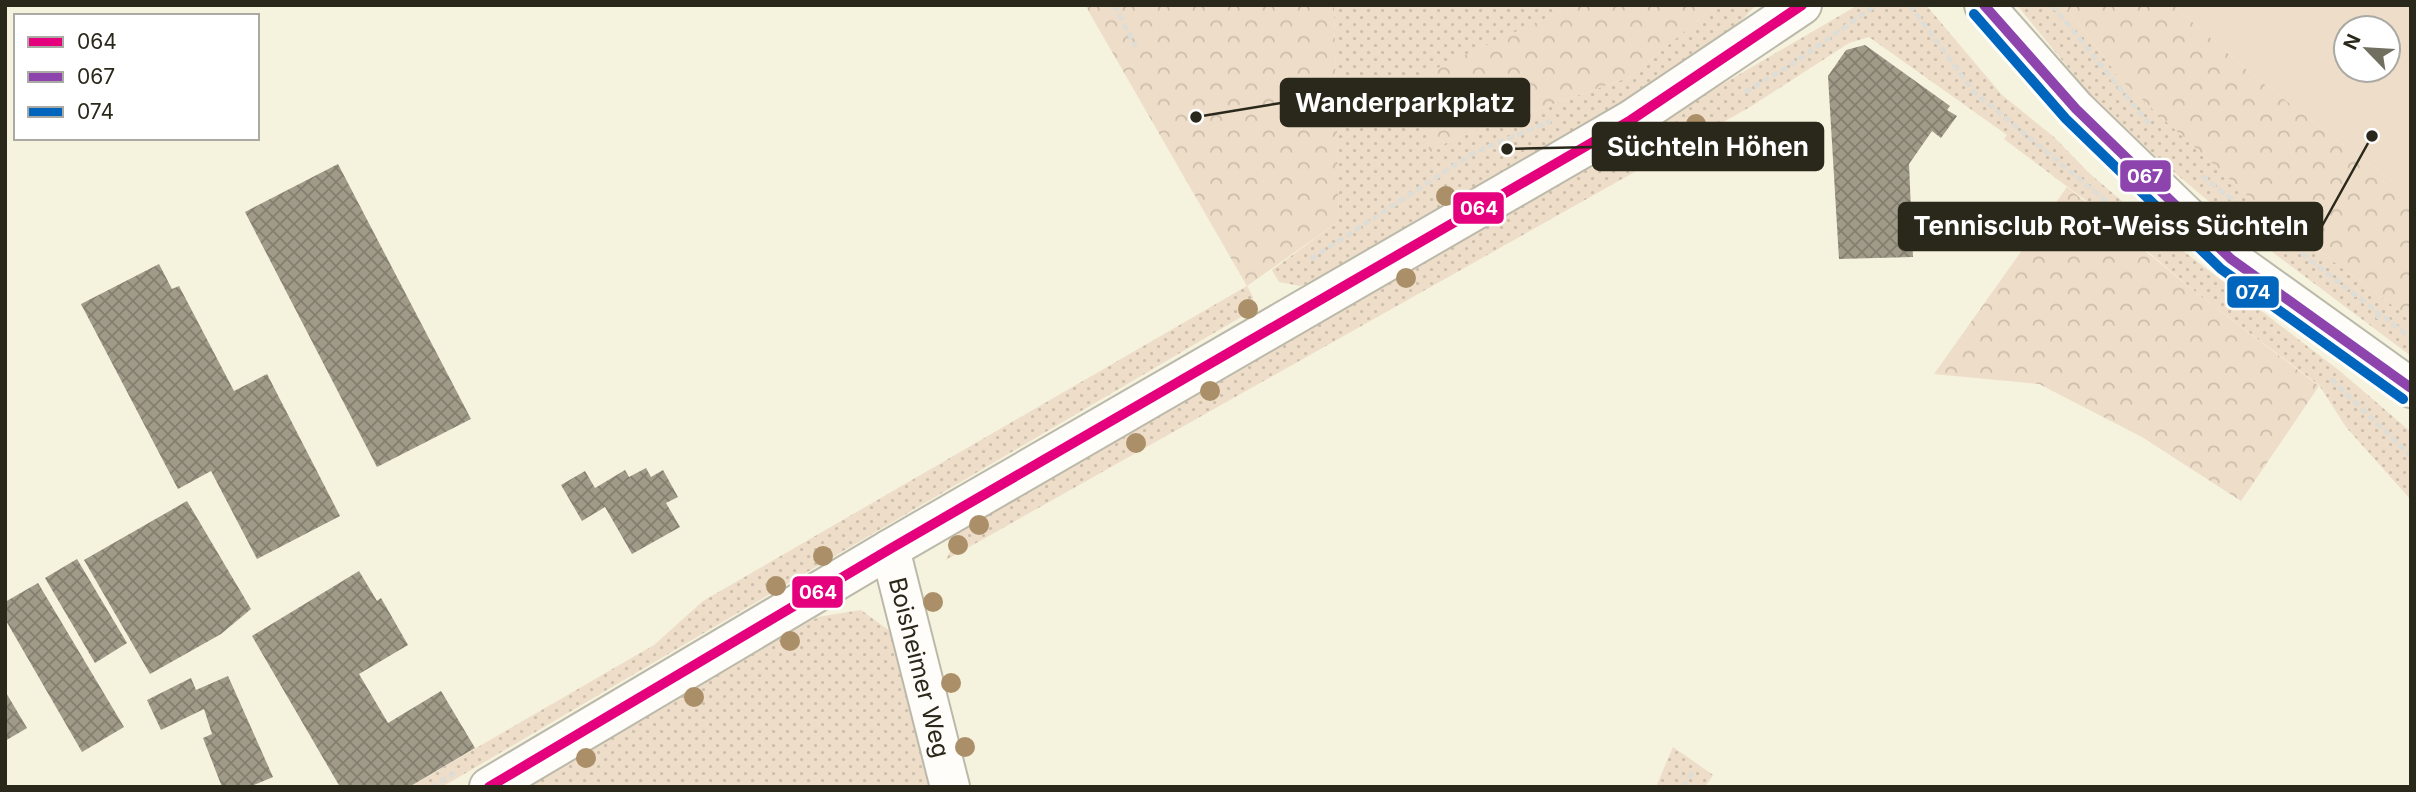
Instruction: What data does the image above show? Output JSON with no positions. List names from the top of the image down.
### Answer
{
  "streets": {
    "main road": ["Boisheimer Weg"]
  },
  "places": ["Wanderparkplatz", "Tennisclub Rot-Weiss Süchteln", "Süchteln Höhen"],
  "lines": ["transit line 064", "transit line 067", "transit line 074"],
  "legend": ["064", "067", "074"],
  "north": "top left"
}
